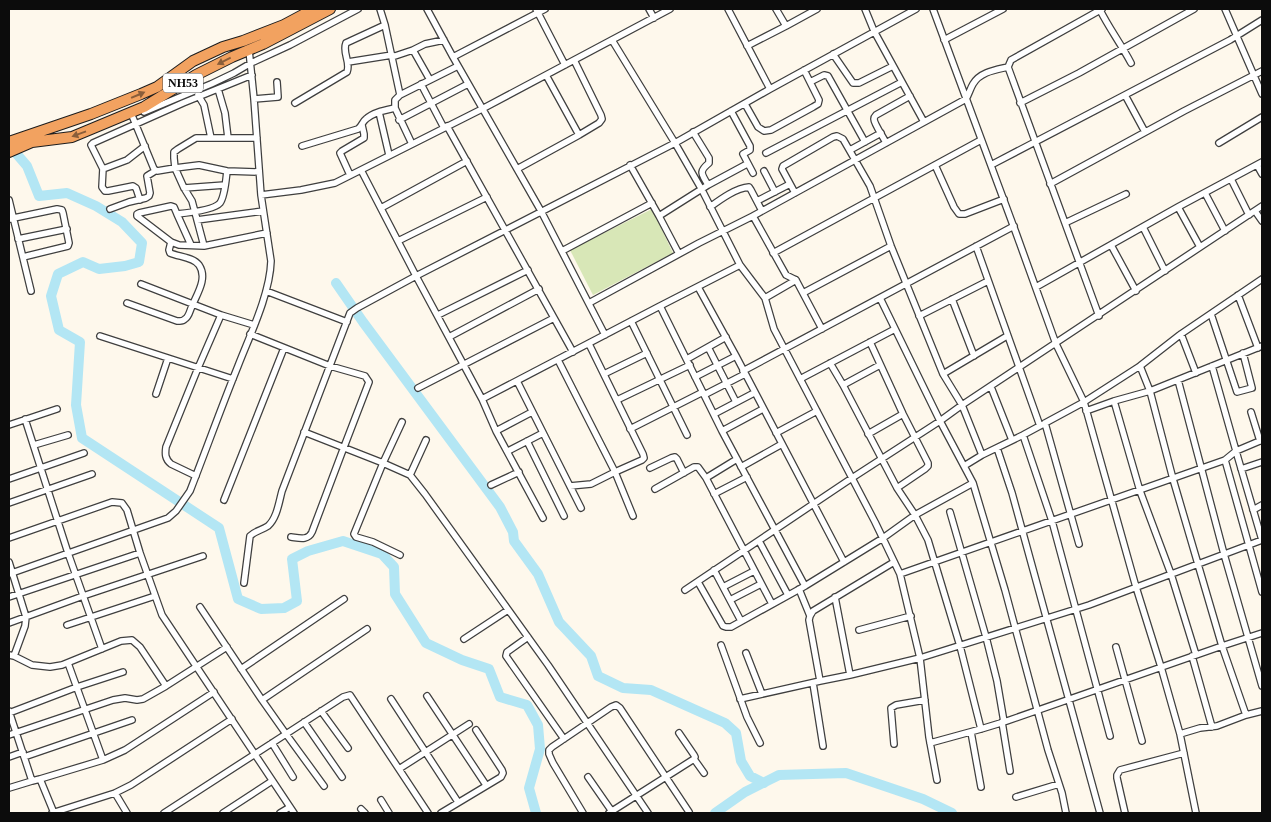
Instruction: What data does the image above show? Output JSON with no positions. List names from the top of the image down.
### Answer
{
  "streets": {
    "highway": ["NH53"]
  }
}
